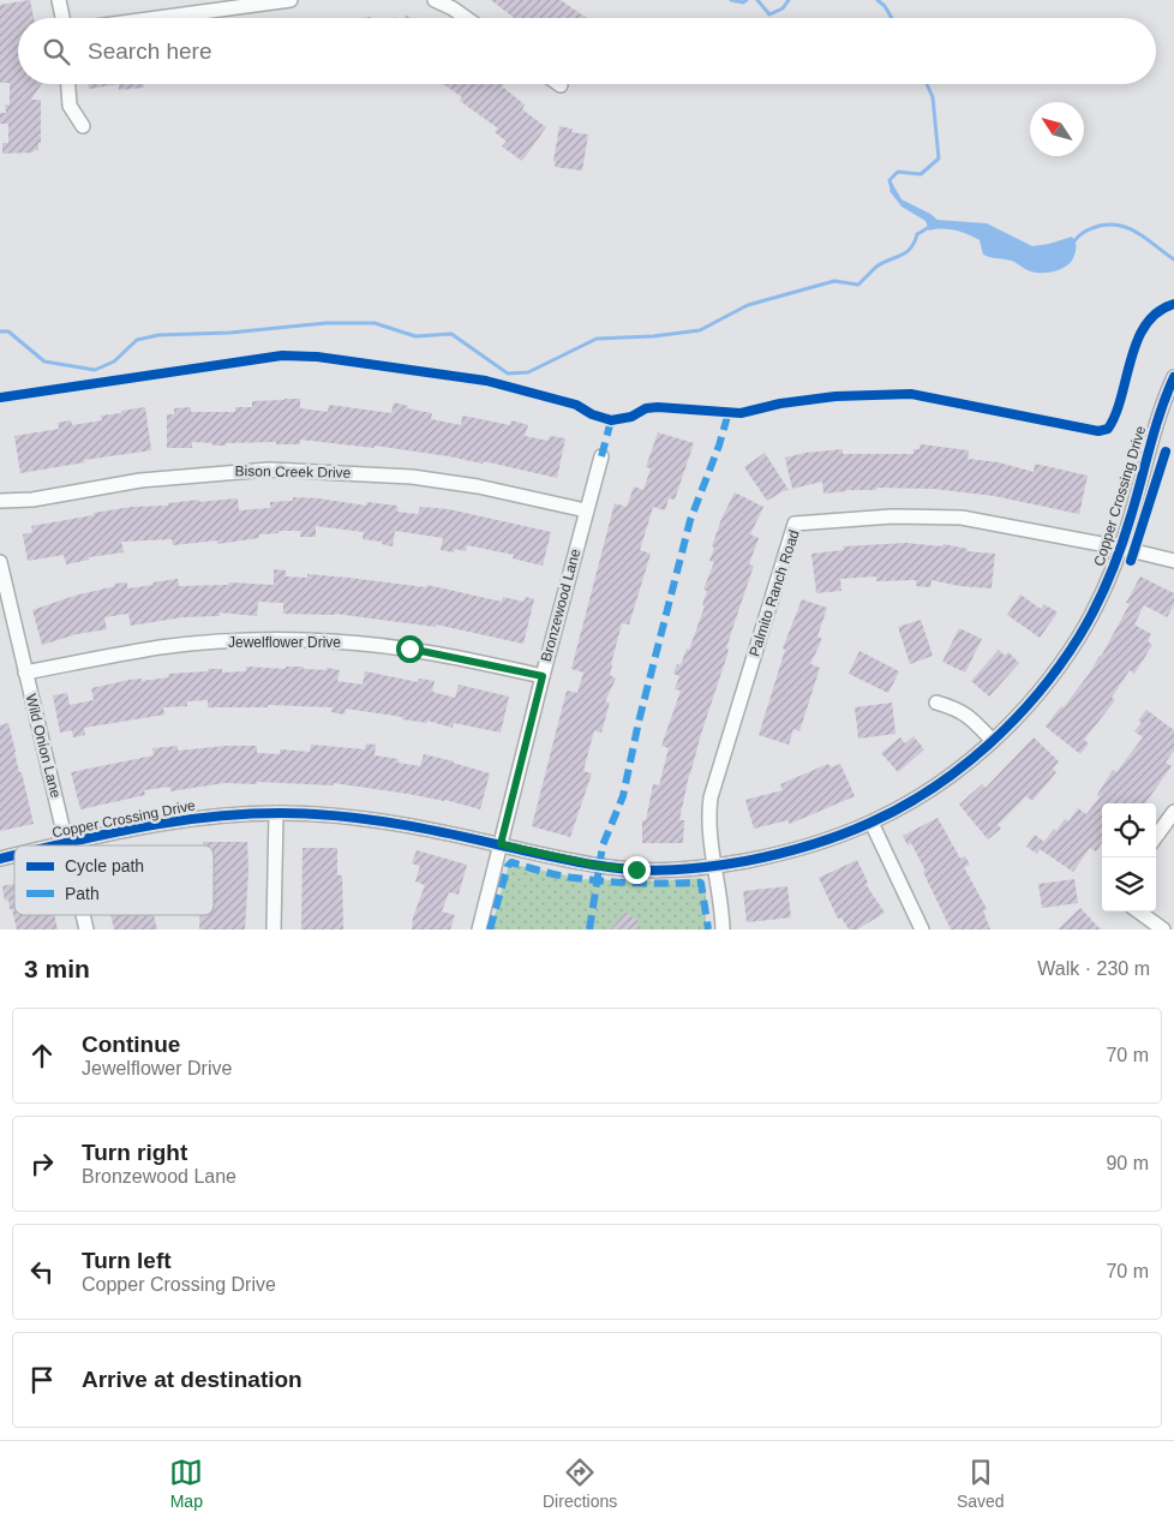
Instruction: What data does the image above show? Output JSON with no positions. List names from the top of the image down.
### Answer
{
  "streets": {
    "street": [
      "Bison Creek Drive",
      "Copper Crossing Drive",
      "Palmito Ranch Road",
      "Bronzewood Lane",
      "Jewelflower Drive",
      "Wild Onion Lane"
    ]
  },
  "crossings": [
    ["Bison Creek Drive", "Bronzewood Lane"],
    ["Copper Crossing Drive", "Palmito Ranch Road"],
    ["Copper Crossing Drive", "Bronzewood Lane"],
    ["Copper Crossing Drive", "Wild Onion Lane"],
    ["Bronzewood Lane", "Jewelflower Drive"],
    ["Jewelflower Drive", "Wild Onion Lane"]
  ],
  "legend": ["Cycle path", "Path"],
  "north": "top left",
  "page": {
    "search": "Search here",
    "heading": ["3 min", "Walk · 230 m"],
    "list": [
      ["Continue", "Jewelflower Drive", "70 m"],
      ["Turn right", "Bronzewood Lane", "90 m"],
      ["Turn left", "Copper Crossing Drive", "70 m"],
      "Arrive at destination"
    ],
    "nav": ["Map", "Directions", "Saved"]
  }
}
